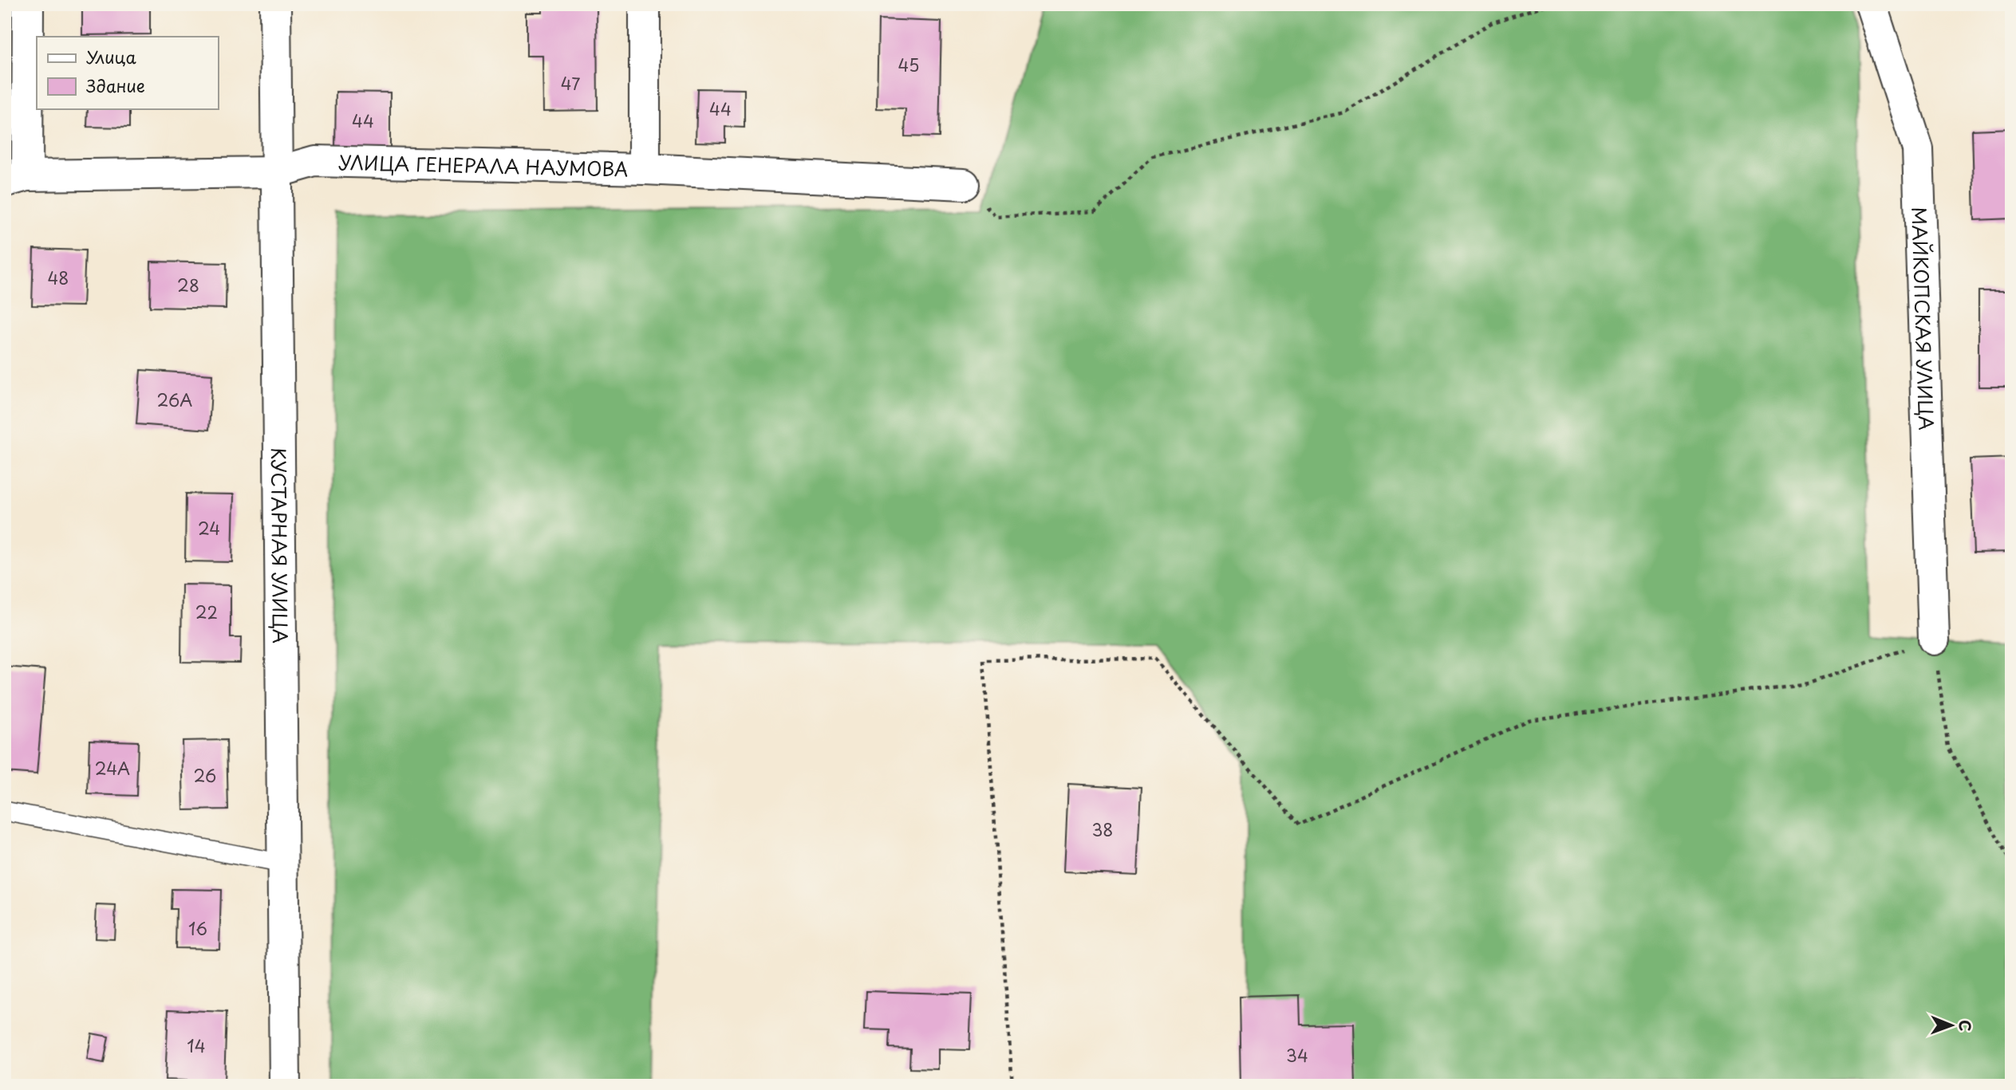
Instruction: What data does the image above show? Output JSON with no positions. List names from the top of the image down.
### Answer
{
  "streets": {
    "street": ["УЛИЦА ГЕНЕРАЛА НАУМОВА", "МАЙКОПСКАЯ УЛИЦА", "КУСТАРНАЯ УЛИЦА"]
  },
  "crossings": [
    ["УЛИЦА ГЕНЕРАЛА НАУМОВА", "КУСТАРНАЯ УЛИЦА"]
  ],
  "house_numbers": [
    "45",
    "47",
    "44",
    "44",
    "48",
    "28",
    "26А",
    "24",
    "22",
    "24А",
    "26",
    "38",
    "16",
    "14",
    "34"
  ],
  "legend": ["Улица", "Здание"],
  "north": "right"
}
